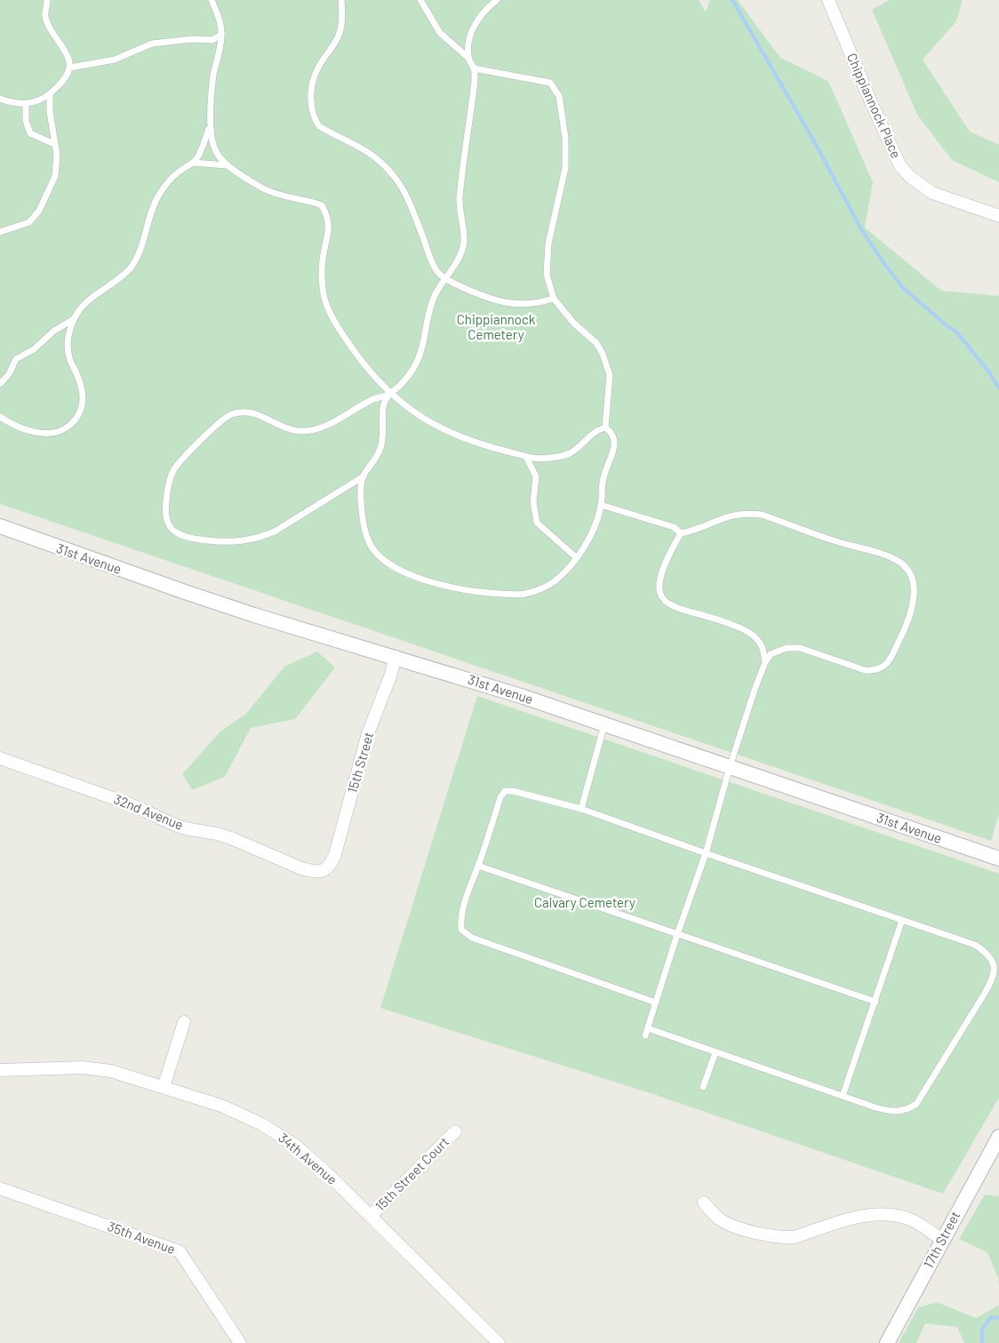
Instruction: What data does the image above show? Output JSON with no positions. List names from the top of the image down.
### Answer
{
  "streets": {
    "street": [
      "Chippiannock Place",
      "31st Avenue",
      "15th Street",
      "32nd Avenue",
      "34th Avenue",
      "15th Street Court",
      "35th Avenue",
      "17th Street"
    ]
  },
  "crossings": [
    ["31st Avenue", "15th Street"],
    ["15th Street", "32nd Avenue"],
    ["34th Avenue", "15th Street Court"]
  ],
  "parks": ["Chippiannock Cemetery", "Calvary Cemetery"]
}
